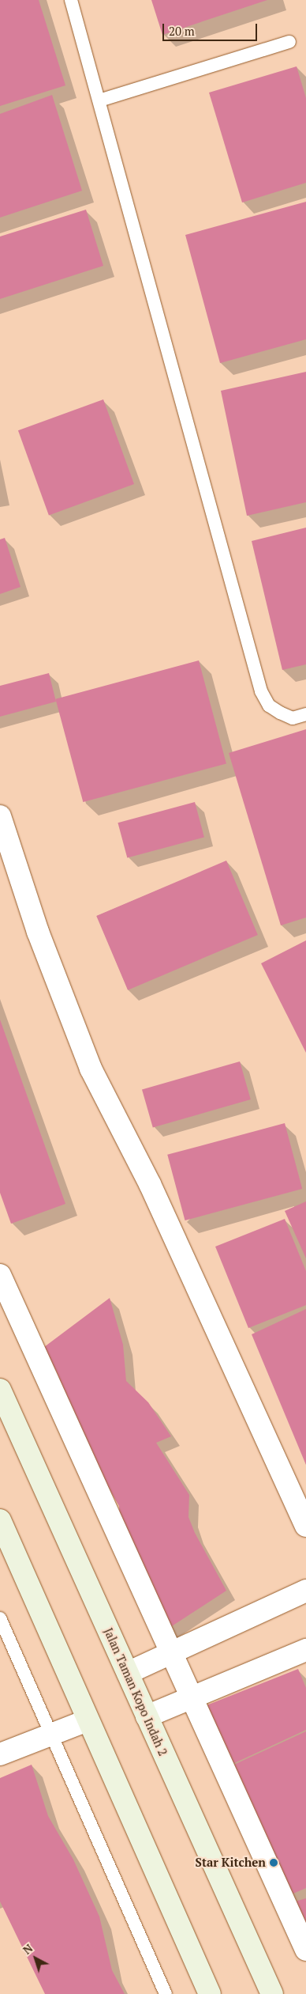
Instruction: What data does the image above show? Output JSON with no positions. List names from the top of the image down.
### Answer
{
  "streets": {
    "main road": ["Jalan Taman Kopo Indah 2"]
  },
  "places": ["Star Kitchen"],
  "scale_bar": "20 m",
  "north": "top left"
}
